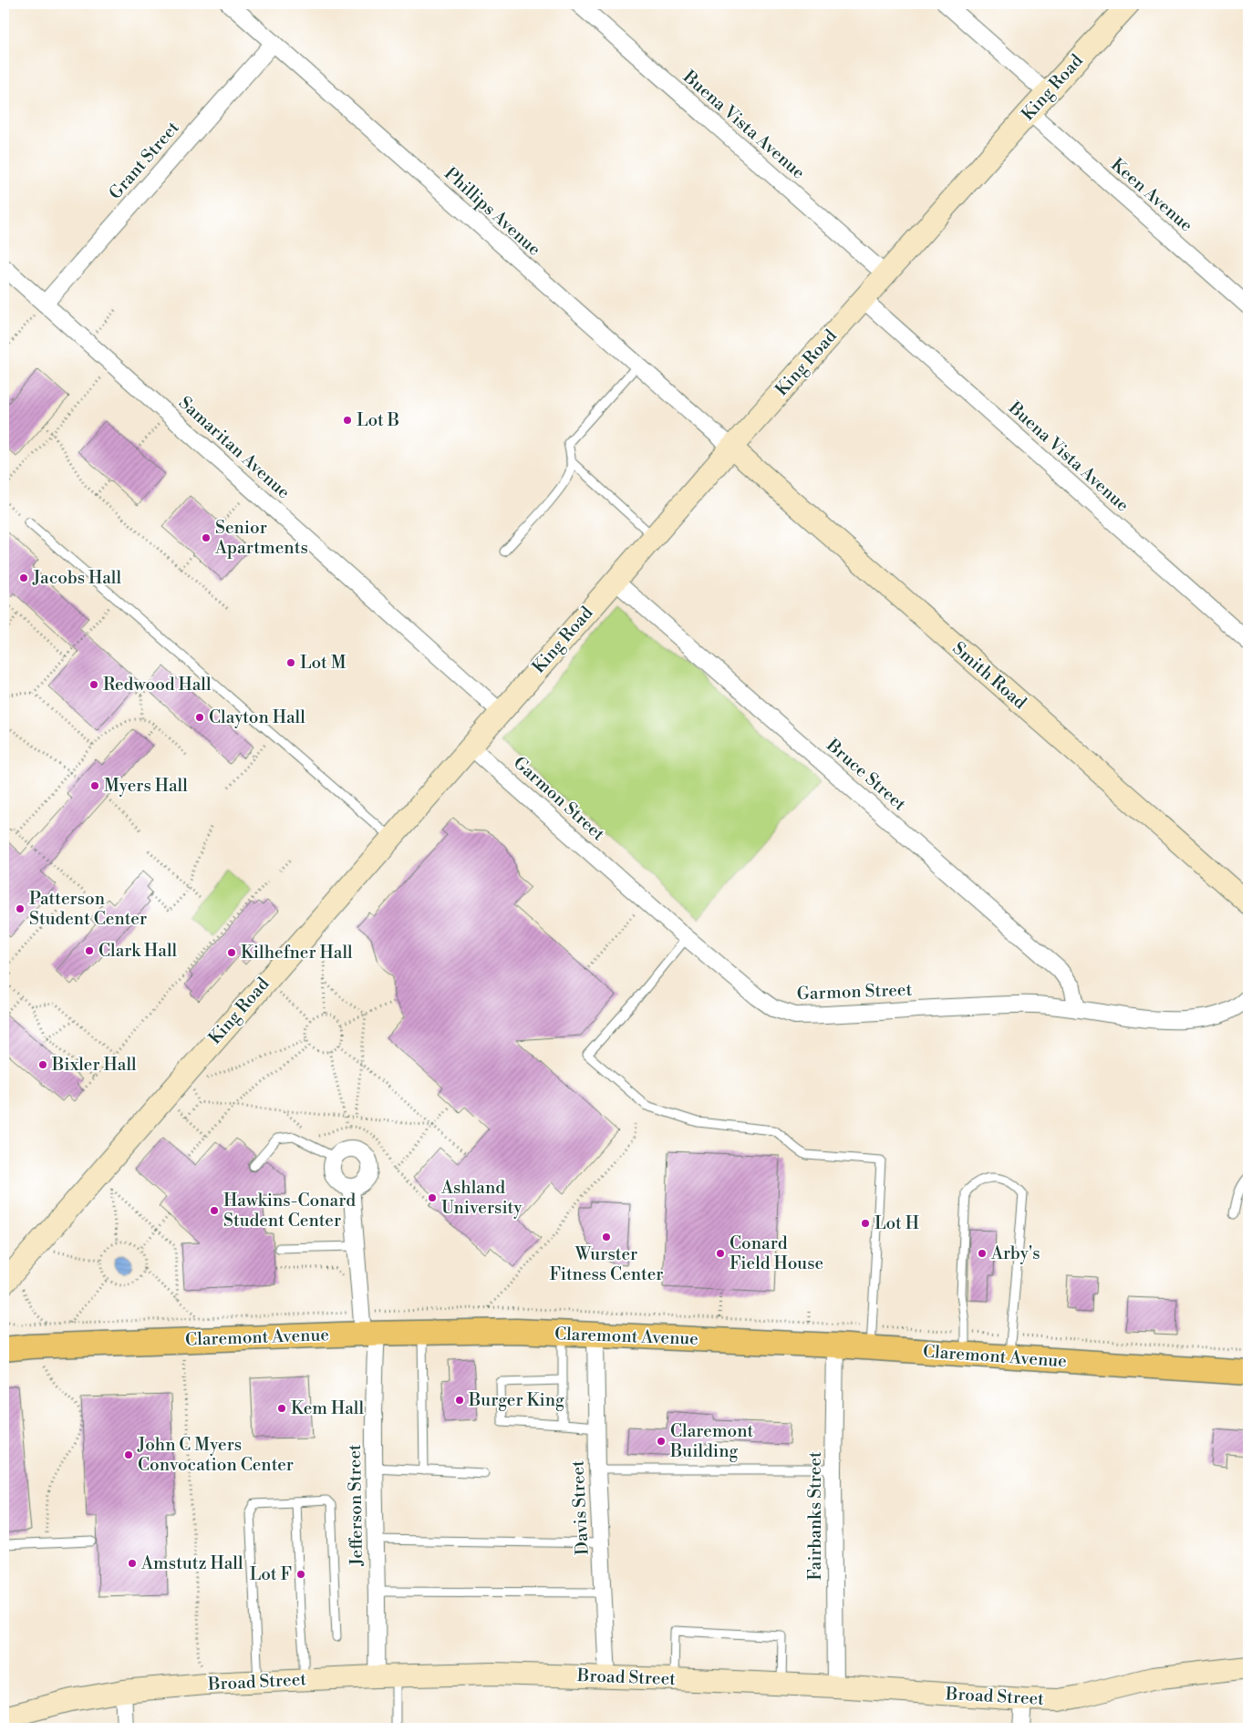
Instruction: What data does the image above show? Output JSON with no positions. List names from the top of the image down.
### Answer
{
  "streets": {
    "main road": ["Claremont Avenue"],
    "street": [
      "King Road",
      "Buena Vista Avenue",
      "Grant Street",
      "Keen Avenue",
      "Phillips Avenue",
      "Samaritan Avenue",
      "Smith Road",
      "Bruce Street",
      "Garmon Street",
      "Jefferson Street",
      "Davis Street",
      "Fairbanks Street",
      "Broad Street"
    ]
  },
  "crossings": [
    ["King Road", "Buena Vista Avenue"],
    ["King Road", "Keen Avenue"],
    ["King Road", "Phillips Avenue"],
    ["King Road", "Samaritan Avenue"],
    ["King Road", "Smith Road"],
    ["King Road", "Bruce Street"],
    ["King Road", "Garmon Street"],
    ["Grant Street", "Phillips Avenue"],
    ["Grant Street", "Samaritan Avenue"],
    ["Phillips Avenue", "Smith Road"],
    ["Bruce Street", "Garmon Street"],
    ["Claremont Avenue", "Jefferson Street"],
    ["Claremont Avenue", "Davis Street"],
    ["Claremont Avenue", "Fairbanks Street"],
    ["Jefferson Street", "Broad Street"],
    ["Davis Street", "Broad Street"],
    ["Fairbanks Street", "Broad Street"]
  ],
  "places": [
    "Lot B",
    "Senior Apartments",
    "Jacobs Hall",
    "Lot M",
    "Redwood Hall",
    "Clayton Hall",
    "Myers Hall",
    "Patterson Student Center",
    "Clark Hall",
    "Kilhefner Hall",
    "Bixler Hall",
    "Ashland University",
    "Hawkins-Conard Student Center",
    "Lot H",
    "Wurster Fitness Center",
    "Conard Field House",
    "Arby's",
    "Burger King",
    "Kem Hall",
    "Claremont Building",
    "John C Myers Convocation Center",
    "Amstutz Hall",
    "Lot F"
  ]
}
